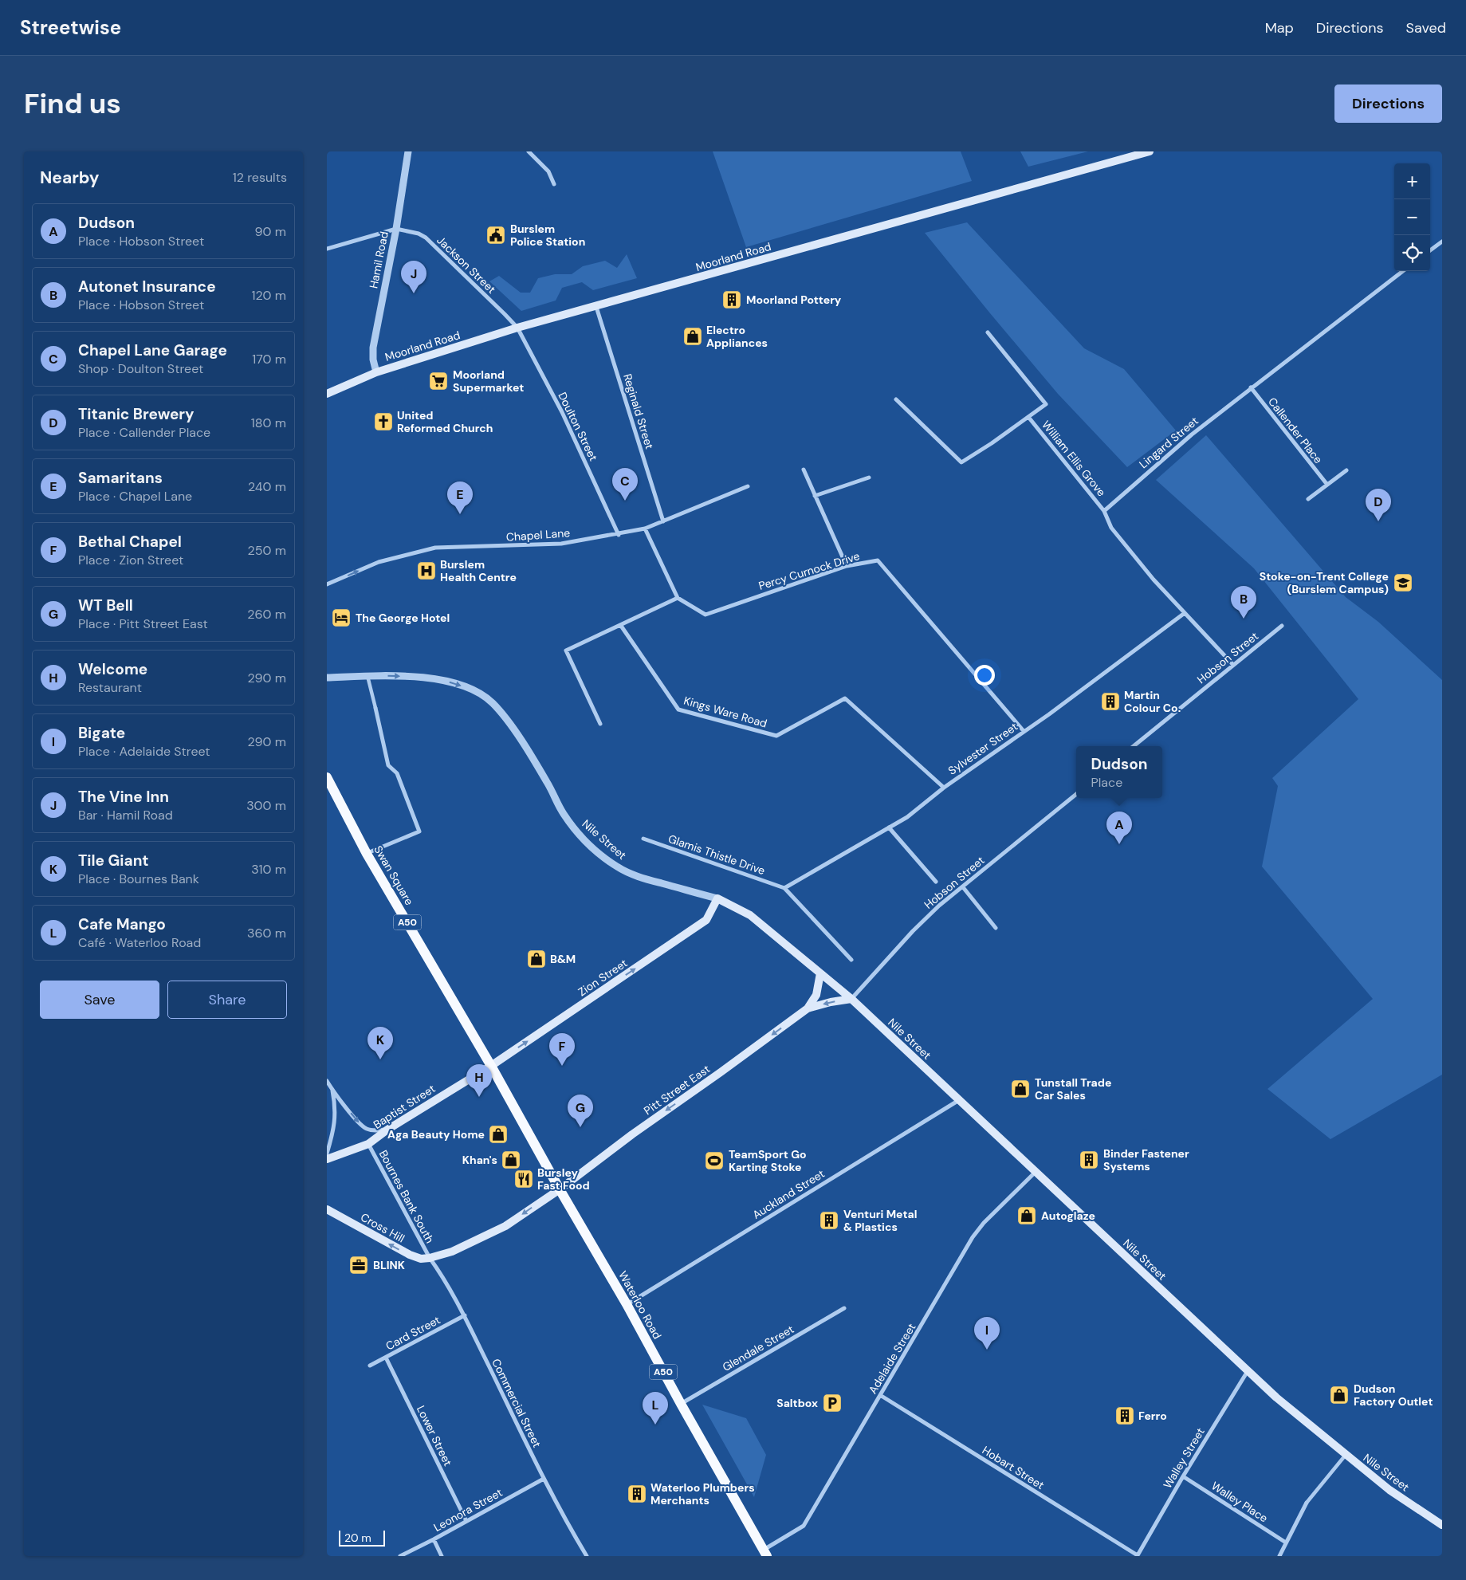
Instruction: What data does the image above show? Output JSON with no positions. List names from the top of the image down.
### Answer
{
  "streets": {
    "main road": [
      "Moorland Road",
      "Nile Street",
      "Swan Square",
      "A50",
      "Zion Street",
      "Pitt Street East",
      "Baptist Street",
      "Cross Hill",
      "Waterloo Road"
    ],
    "street": [
      "Hamil Road",
      "Jackson Street",
      "Reginald Street",
      "Doulton Street",
      "Callender Place",
      "Lingard Street",
      "William Ellis Grove",
      "Chapel Lane",
      "Percy Curnock Drive",
      "Hobson Street",
      "Kings Ware Road",
      "Sylvester Street",
      "Glamis Thistle Drive",
      "Auckland Street",
      "Bournes Bank South",
      "Card Street",
      "Glendale Street",
      "Adelaide Street",
      "Commercial Street",
      "Lower Street",
      "Walley Street",
      "Hobart Street",
      "Walley Place",
      "Leonora Street"
    ]
  },
  "crossings": [
    ["Moorland Road", "Hamil Road"],
    ["Moorland Road", "Jackson Street"],
    ["Moorland Road", "Reginald Street"],
    ["Moorland Road", "Doulton Street"],
    ["Hamil Road", "Jackson Street"],
    ["Jackson Street", "Doulton Street"],
    ["Reginald Street", "Chapel Lane"],
    ["Doulton Street", "Chapel Lane"],
    ["Callender Place", "Lingard Street"],
    ["Lingard Street", "William Ellis Grove"],
    ["Percy Curnock Drive", "Sylvester Street"],
    ["Hobson Street", "Nile Street"],
    ["Hobson Street", "Pitt Street East"],
    ["Kings Ware Road", "Sylvester Street"],
    ["Sylvester Street", "Glamis Thistle Drive"],
    ["Nile Street", "Zion Street"],
    ["Nile Street", "Pitt Street East"],
    ["Nile Street", "Auckland Street"],
    ["Nile Street", "Adelaide Street"],
    ["Nile Street", "Walley Street"],
    ["Swan Square", "Zion Street"],
    ["Swan Square", "Baptist Street"],
    ["Swan Square", "Waterloo Road"],
    ["Zion Street", "Baptist Street"],
    ["Zion Street", "Waterloo Road"],
    ["Pitt Street East", "Bournes Bank South"],
    ["Pitt Street East", "Cross Hill"],
    ["Pitt Street East", "Waterloo Road"],
    ["Pitt Street East", "Commercial Street"],
    ["Baptist Street", "Bournes Bank South"],
    ["Baptist Street", "Waterloo Road"],
    ["Auckland Street", "Waterloo Road"],
    ["Bournes Bank South", "Cross Hill"],
    ["Bournes Bank South", "Commercial Street"],
    ["Cross Hill", "Commercial Street"],
    ["Waterloo Road", "Glendale Street"],
    ["Waterloo Road", "Adelaide Street"],
    ["Card Street", "Commercial Street"],
    ["Card Street", "Lower Street"],
    ["Adelaide Street", "Hobart Street"],
    ["Commercial Street", "Leonora Street"],
    ["Lower Street", "Leonora Street"],
    ["Walley Street", "Hobart Street"],
    ["Walley Street", "Walley Place"]
  ],
  "one_way": [
    "Chapel Lane",
    "Zion Street",
    "Pitt Street East",
    "Cross Hill"
  ],
  "places": {
    "public building": ["Burslem Police Station"],
    "building": [
      "Moorland Pottery",
      "Martin Colour Co.",
      "Binder Fastener Systems",
      "Venturi Metal & Plastics",
      "Ferro",
      "Waterloo Plumbers Merchants"
    ],
    "shop": [
      "Electro Appliances",
      "B&M",
      "Tunstall Trade Car Sales",
      "Aga Beauty Home",
      "Khan's",
      "Autoglaze",
      "Dudson Factory Outlet"
    ],
    "supermarket": ["Moorland Supermarket"],
    "church": ["United Reformed Church"],
    "hospital": ["Burslem Health Centre"],
    "school or university": ["Stoke-on-Trent College (Burslem Campus)"],
    "hotel": ["The George Hotel"],
    "sports": ["TeamSport Go Karting Stoke"],
    "restaurant": ["Bursley Fast Food"],
    "office": ["BLINK"],
    "parking": ["Saltbox"]
  },
  "scale_bar": "20 m",
  "page": {
    "header": "Streetwise",
    "nav": ["Map", "Directions", "Saved"],
    "buttons": [
      "Directions",
      ["Save", "Share"]
    ],
    "title": "Find us",
    "heading": ["Nearby", "12 results"],
    "map_buttons": ["+", "−"],
    "list": [
      {
        "mark": "A",
        "name": "Dudson",
        "note": "Place · Hobson Street",
        "value": "90 m"
      },
      {
        "mark": "B",
        "name": "Autonet Insurance",
        "note": "Place · Hobson Street",
        "value": "120 m"
      },
      {
        "mark": "C",
        "name": "Chapel Lane Garage",
        "note": "Shop · Doulton Street",
        "value": "170 m"
      },
      {
        "mark": "D",
        "name": "Titanic Brewery",
        "note": "Place · Callender Place",
        "value": "180 m"
      },
      {
        "mark": "E",
        "name": "Samaritans",
        "note": "Place · Chapel Lane",
        "value": "240 m"
      },
      {
        "mark": "F",
        "name": "Bethal Chapel",
        "note": "Place · Zion Street",
        "value": "250 m"
      },
      {
        "mark": "G",
        "name": "WT Bell",
        "note": "Place · Pitt Street East",
        "value": "260 m"
      },
      {
        "mark": "H",
        "name": "Welcome",
        "note": "Restaurant",
        "value": "290 m"
      },
      {
        "mark": "I",
        "name": "Bigate",
        "note": "Place · Adelaide Street",
        "value": "290 m"
      },
      {
        "mark": "J",
        "name": "The Vine Inn",
        "note": "Bar · Hamil Road",
        "value": "300 m"
      },
      {
        "mark": "K",
        "name": "Tile Giant",
        "note": "Place · Bournes Bank",
        "value": "310 m"
      },
      {
        "mark": "L",
        "name": "Cafe Mango",
        "note": "Café · Waterloo Road",
        "value": "360 m"
      }
    ],
    "pins": [
      "J",
      "C",
      "E",
      "D",
      "B",
      "A",
      "K",
      "F",
      "H",
      "G",
      "I",
      "L"
    ],
    "popup": ["Dudson", "Place"],
    "scale": "20 m"
  }
}
